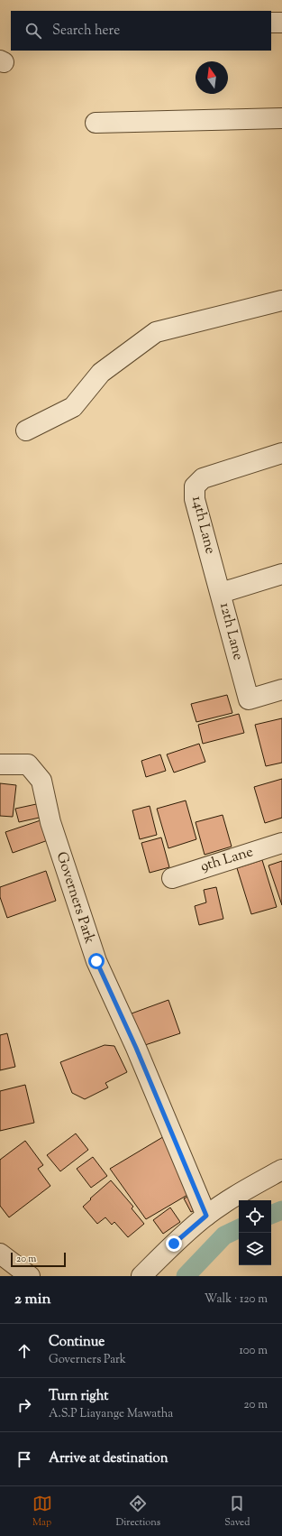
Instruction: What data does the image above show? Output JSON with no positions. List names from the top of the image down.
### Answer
{
  "streets": {
    "street": [
      "14th Lane",
      "12th Lane",
      "9th Lane",
      "Governers Park"
    ]
  },
  "crossings": [
    ["14th Lane", "12th Lane"]
  ],
  "scale_bar": "20 m",
  "north": "top",
  "page": {
    "search": "Search here",
    "scale": "20 m",
    "heading": ["2 min", "Walk · 120 m"],
    "list": [
      ["Continue", "Governers Park", "100 m"],
      ["Turn right", "A.S.P Liayange Mawatha", "20 m"],
      "Arrive at destination"
    ],
    "nav": ["Map", "Directions", "Saved"]
  }
}
